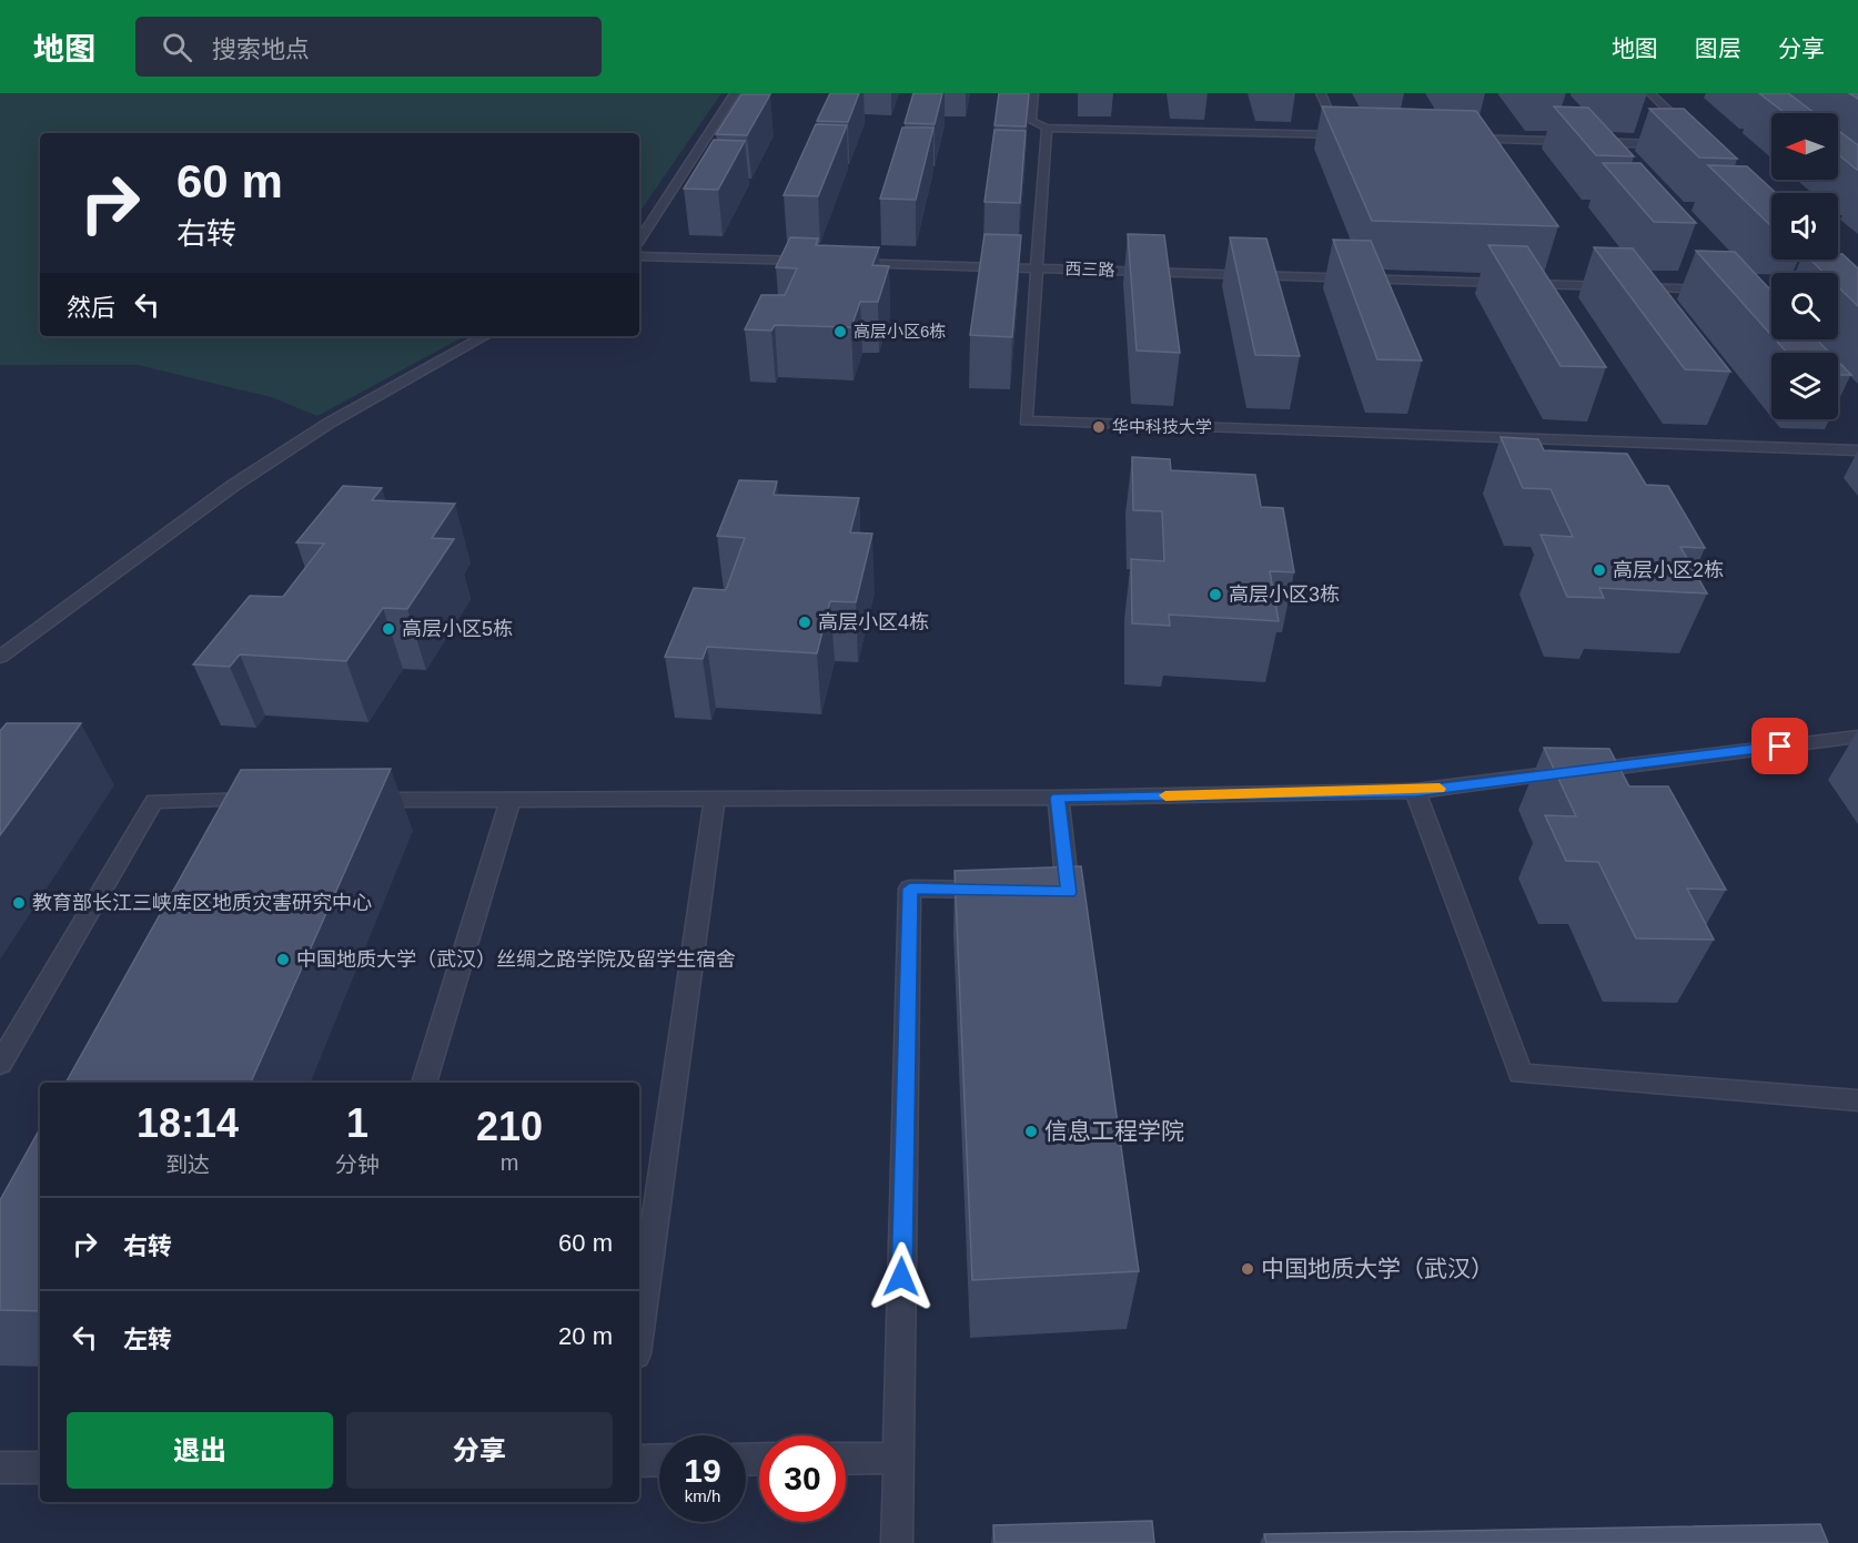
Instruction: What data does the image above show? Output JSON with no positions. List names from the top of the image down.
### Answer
{
  "streets": {
    "street": ["西三路"]
  },
  "places": [
    "高层小区6栋",
    "华中科技大学",
    "高层小区2栋",
    "高层小区3栋",
    "高层小区4栋",
    "高层小区5栋",
    "教育部长江三峡库区地质灾害研究中心",
    "中国地质大学（武汉）丝绸之路学院及留学生宿舍",
    "信息工程学院",
    "中国地质大学（武汉）"
  ],
  "north": "left",
  "page": {
    "header": "地图",
    "search": "搜索地点",
    "nav": ["地图", "图层", "分享"],
    "turn": ["60 m", "右转"],
    "then": "然后",
    "eta": [
      "18:14",
      "到达",
      "1",
      "分钟",
      "210",
      "m"
    ],
    "list": [
      {
        "name": "右转",
        "value": "60 m"
      },
      {
        "name": "左转",
        "value": "20 m"
      }
    ],
    "buttons": ["退出", "分享"],
    "speed": "19 km/h",
    "limit": "30"
  }
}
